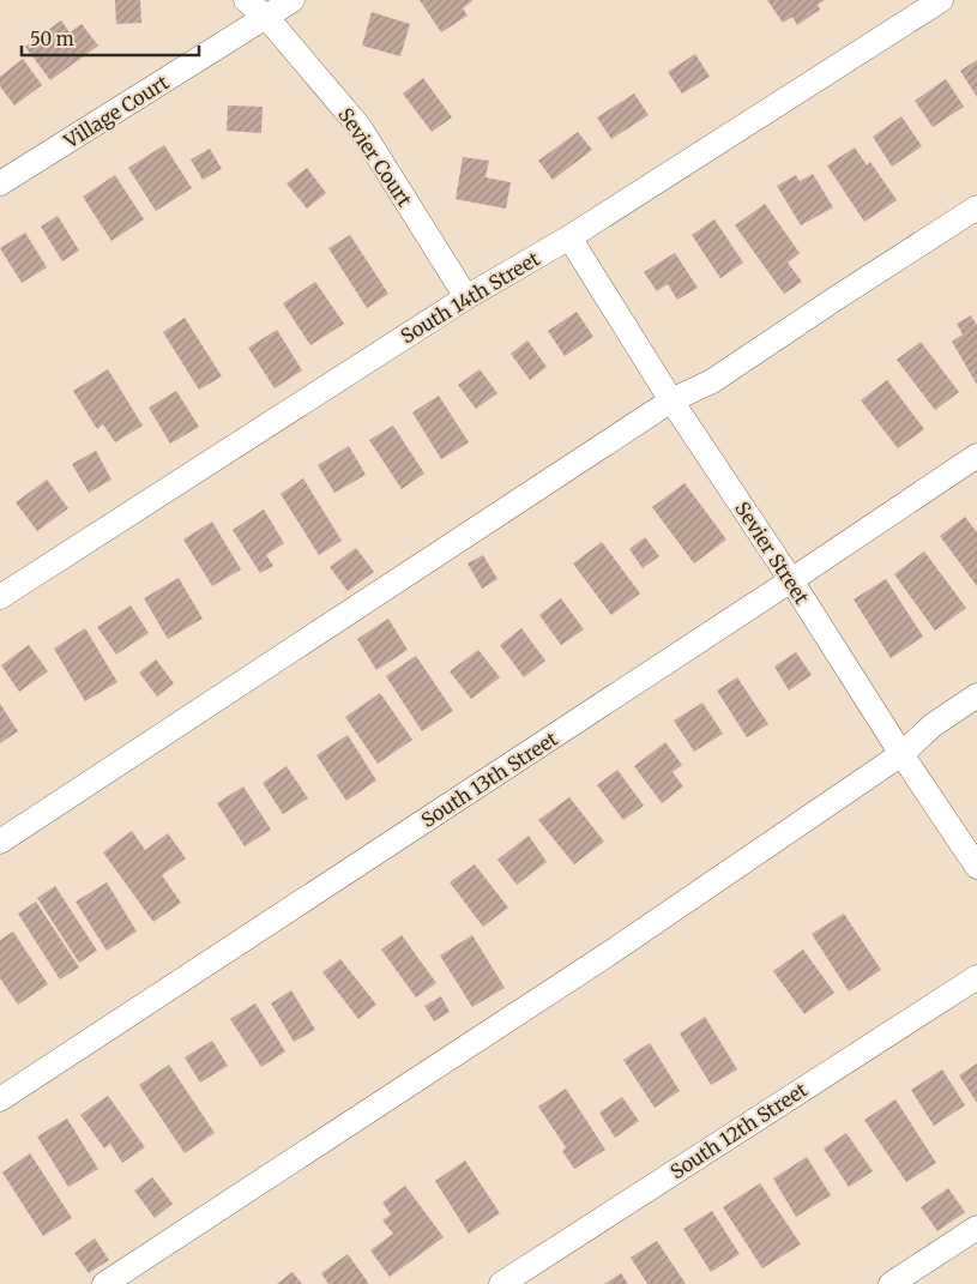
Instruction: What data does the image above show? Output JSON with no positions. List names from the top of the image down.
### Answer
{
  "streets": {
    "street": [
      "Village Court",
      "Sevier Court",
      "South 14th Street",
      "Sevier Street",
      "South 13th Street",
      "South 12th Street"
    ]
  },
  "crossings": [
    ["Village Court", "Sevier Court"],
    ["Sevier Court", "South 14th Street"],
    ["South 14th Street", "Sevier Street"],
    ["Sevier Street", "South 13th Street"]
  ],
  "scale_bar": "50 m"
}
